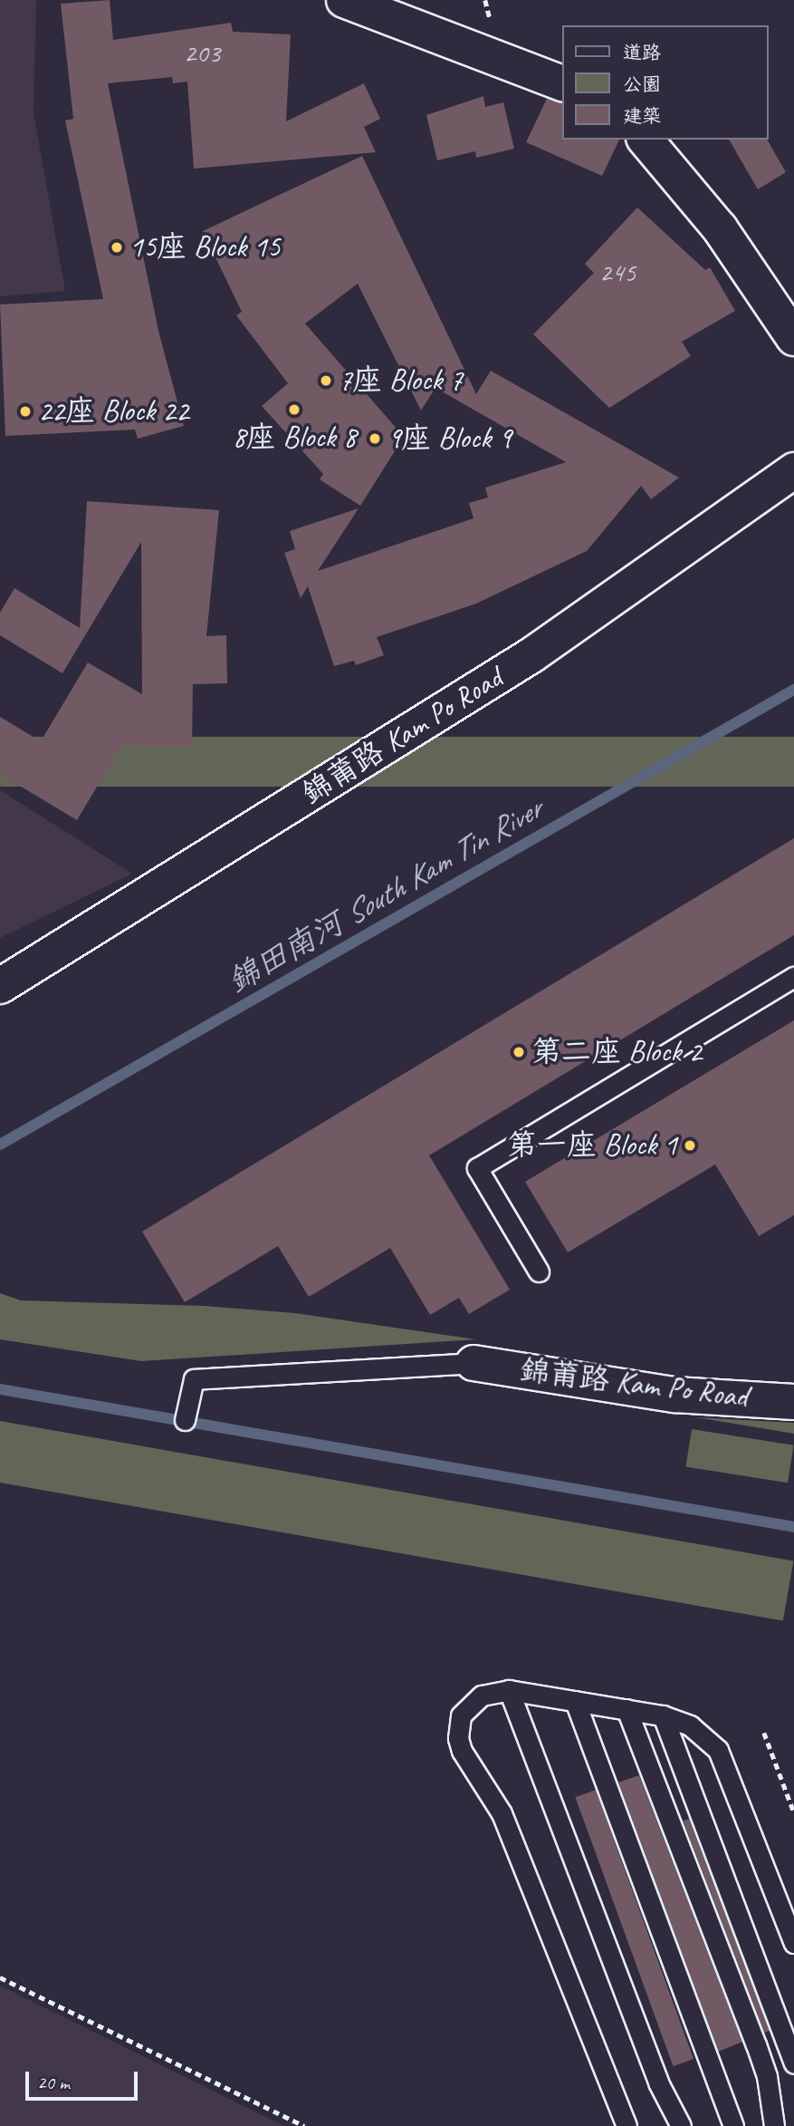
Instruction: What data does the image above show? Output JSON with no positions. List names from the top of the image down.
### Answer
{
  "streets": {
    "street": ["錦莆路 Kam Po Road"]
  },
  "water": ["錦田南河 South Kam Tin River"],
  "places": [
    "15座 Block 15",
    "7座 Block 7",
    "8座 Block 8",
    "22座 Block 22",
    "9座 Block 9",
    "第二座 Block 2",
    "第一座 Block 1"
  ],
  "house_numbers": ["203", "245"],
  "legend": ["道路", "公園", "建築"],
  "scale_bar": "20 m"
}
